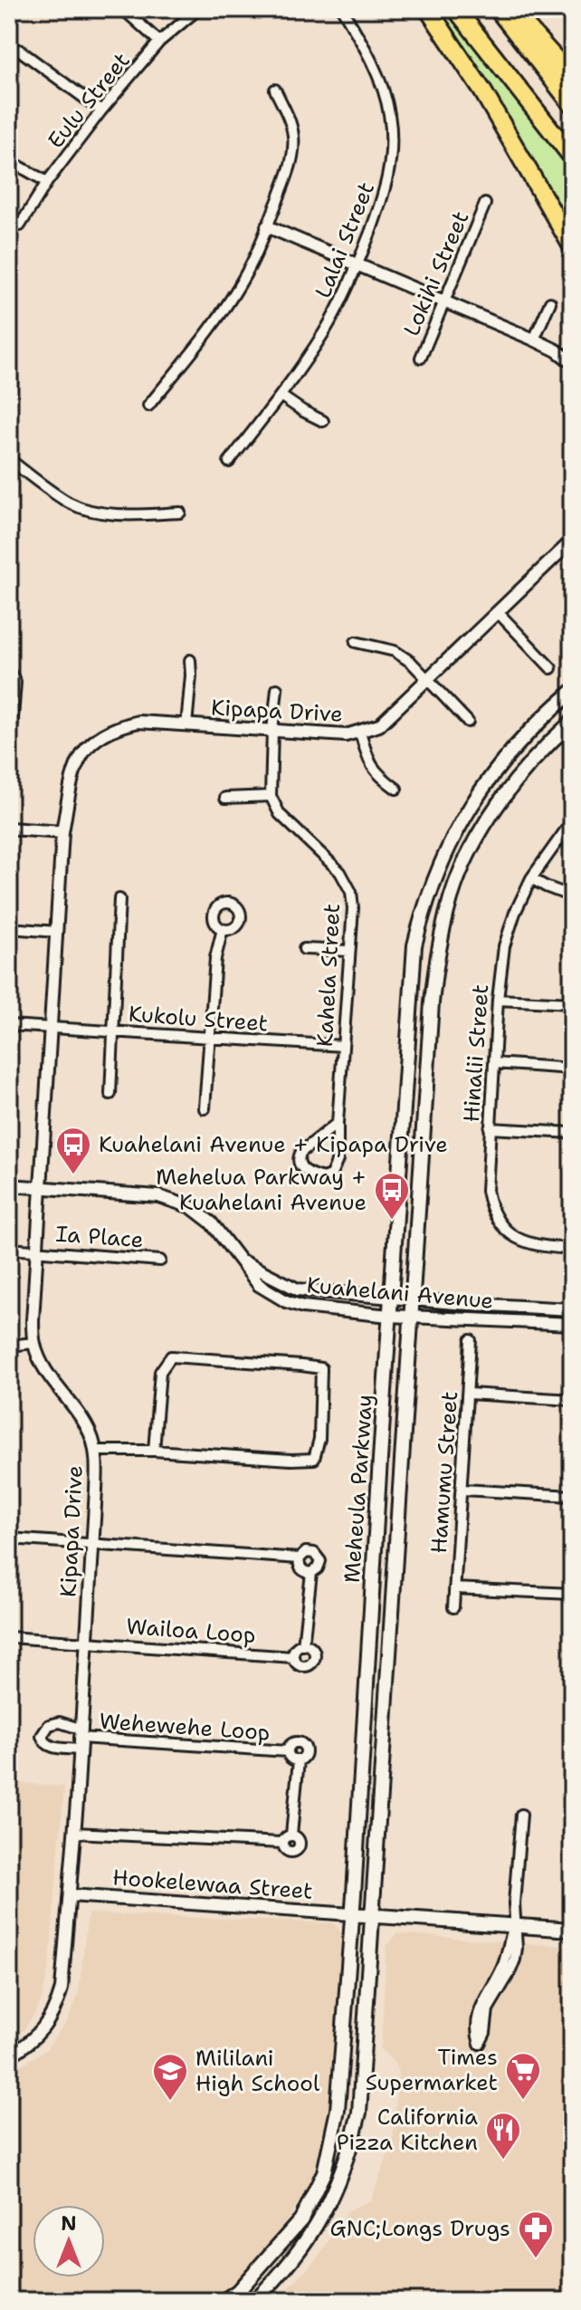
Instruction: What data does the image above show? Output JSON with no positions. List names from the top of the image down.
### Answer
{
  "streets": {
    "main road": ["Meheula Parkway"],
    "street": [
      "Eulu Street",
      "Lalai Street",
      "Lokihi Street",
      "Kipapa Drive",
      "Kahela Street",
      "Kukolu Street",
      "Hinalii Street",
      "Ia Place",
      "Kuahelani Avenue",
      "Hamumu Street",
      "Wailoa Loop",
      "Wehewehe Loop",
      "Hookelewaa Street"
    ]
  },
  "crossings": [
    ["Kipapa Drive", "Kukolu Street"],
    ["Kipapa Drive", "Ia Place"],
    ["Kipapa Drive", "Kuahelani Avenue"],
    ["Kipapa Drive", "Wailoa Loop"],
    ["Kipapa Drive", "Wehewehe Loop"],
    ["Kipapa Drive", "Hookelewaa Street"],
    ["Kahela Street", "Kukolu Street"],
    ["Kuahelani Avenue", "Meheula Parkway"],
    ["Meheula Parkway", "Hookelewaa Street"]
  ],
  "places": {
    "bus stop": ["Kuahelani Avenue + Kipapa Drive", "Mehelua Parkway + Kuahelani Avenue"],
    "supermarket": ["Times Supermarket"],
    "school or university": ["Mililani High School"],
    "restaurant": ["California Pizza Kitchen"],
    "pharmacy": ["GNC;Longs Drugs"]
  },
  "north": "top"
}
